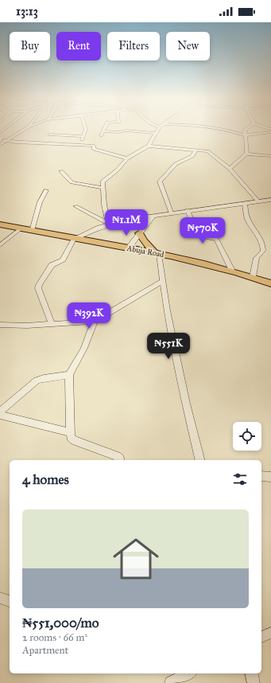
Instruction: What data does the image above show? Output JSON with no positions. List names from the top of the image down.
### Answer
{
  "streets": {
    "main road": ["Abuja Road"]
  },
  "page": {
    "status": "13:13",
    "chip": [
      "Buy",
      "Rent",
      "Filters",
      "New"
    ],
    "price": [
      "₦1.1M",
      "₦570K",
      "₦392K",
      "₦551K"
    ],
    "heading": "4 homes",
    "list": [
      {
        "name": "₦551,000/mo",
        "note": "2 rooms · 66 m² · Apartment"
      }
    ]
  }
}
